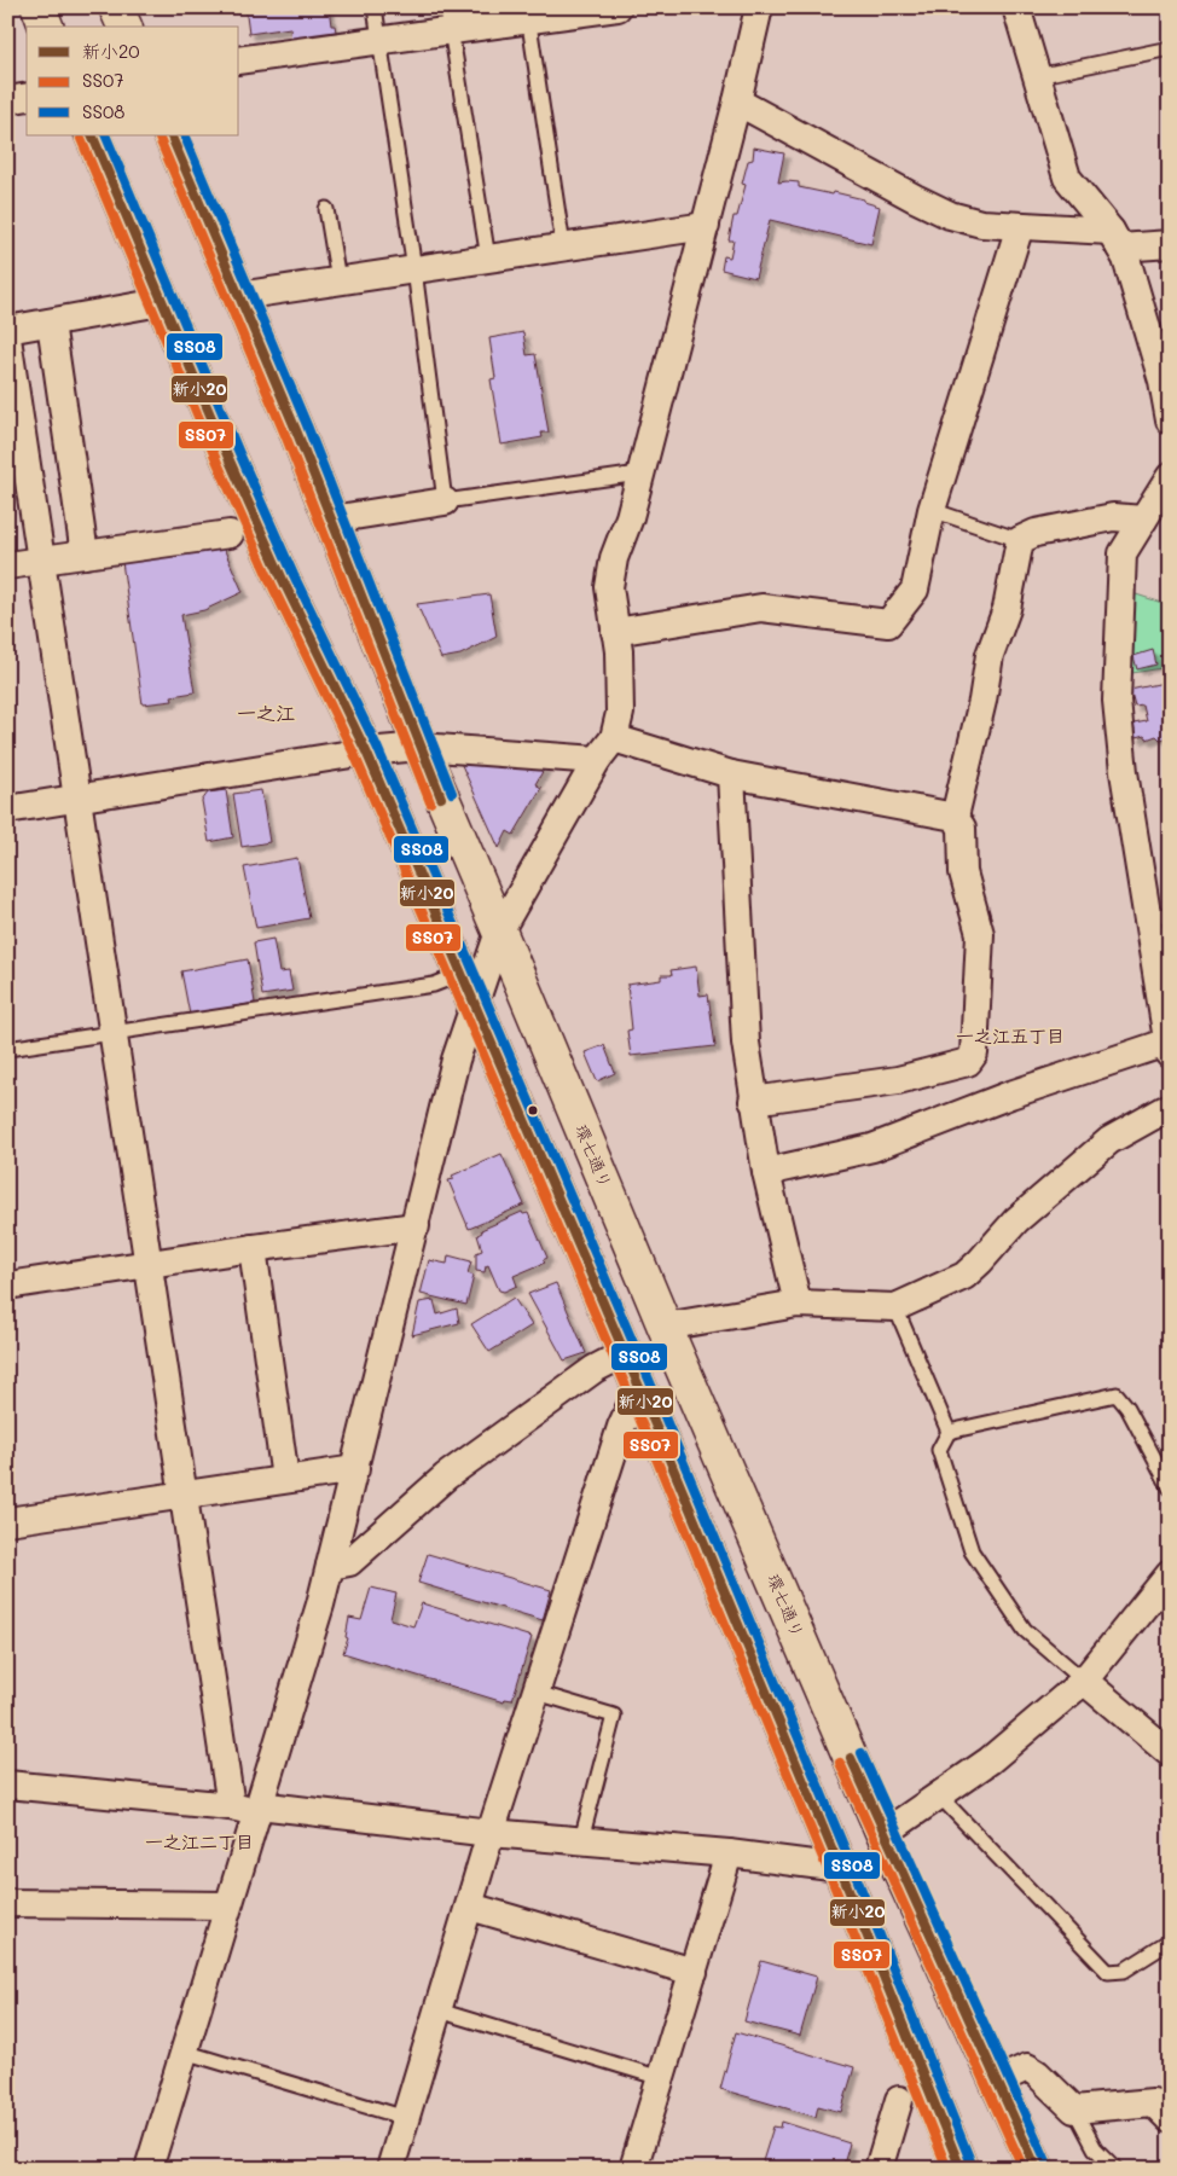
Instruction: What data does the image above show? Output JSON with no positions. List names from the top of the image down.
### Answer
{
  "streets": {
    "main road": ["環七通り"]
  },
  "districts": ["一之江", "一之江五丁目", "一之江二丁目"],
  "lines": ["transit line 新小20", "transit line SS08", "transit line SS07"],
  "legend": ["新小20", "SS07", "SS08"]
}
